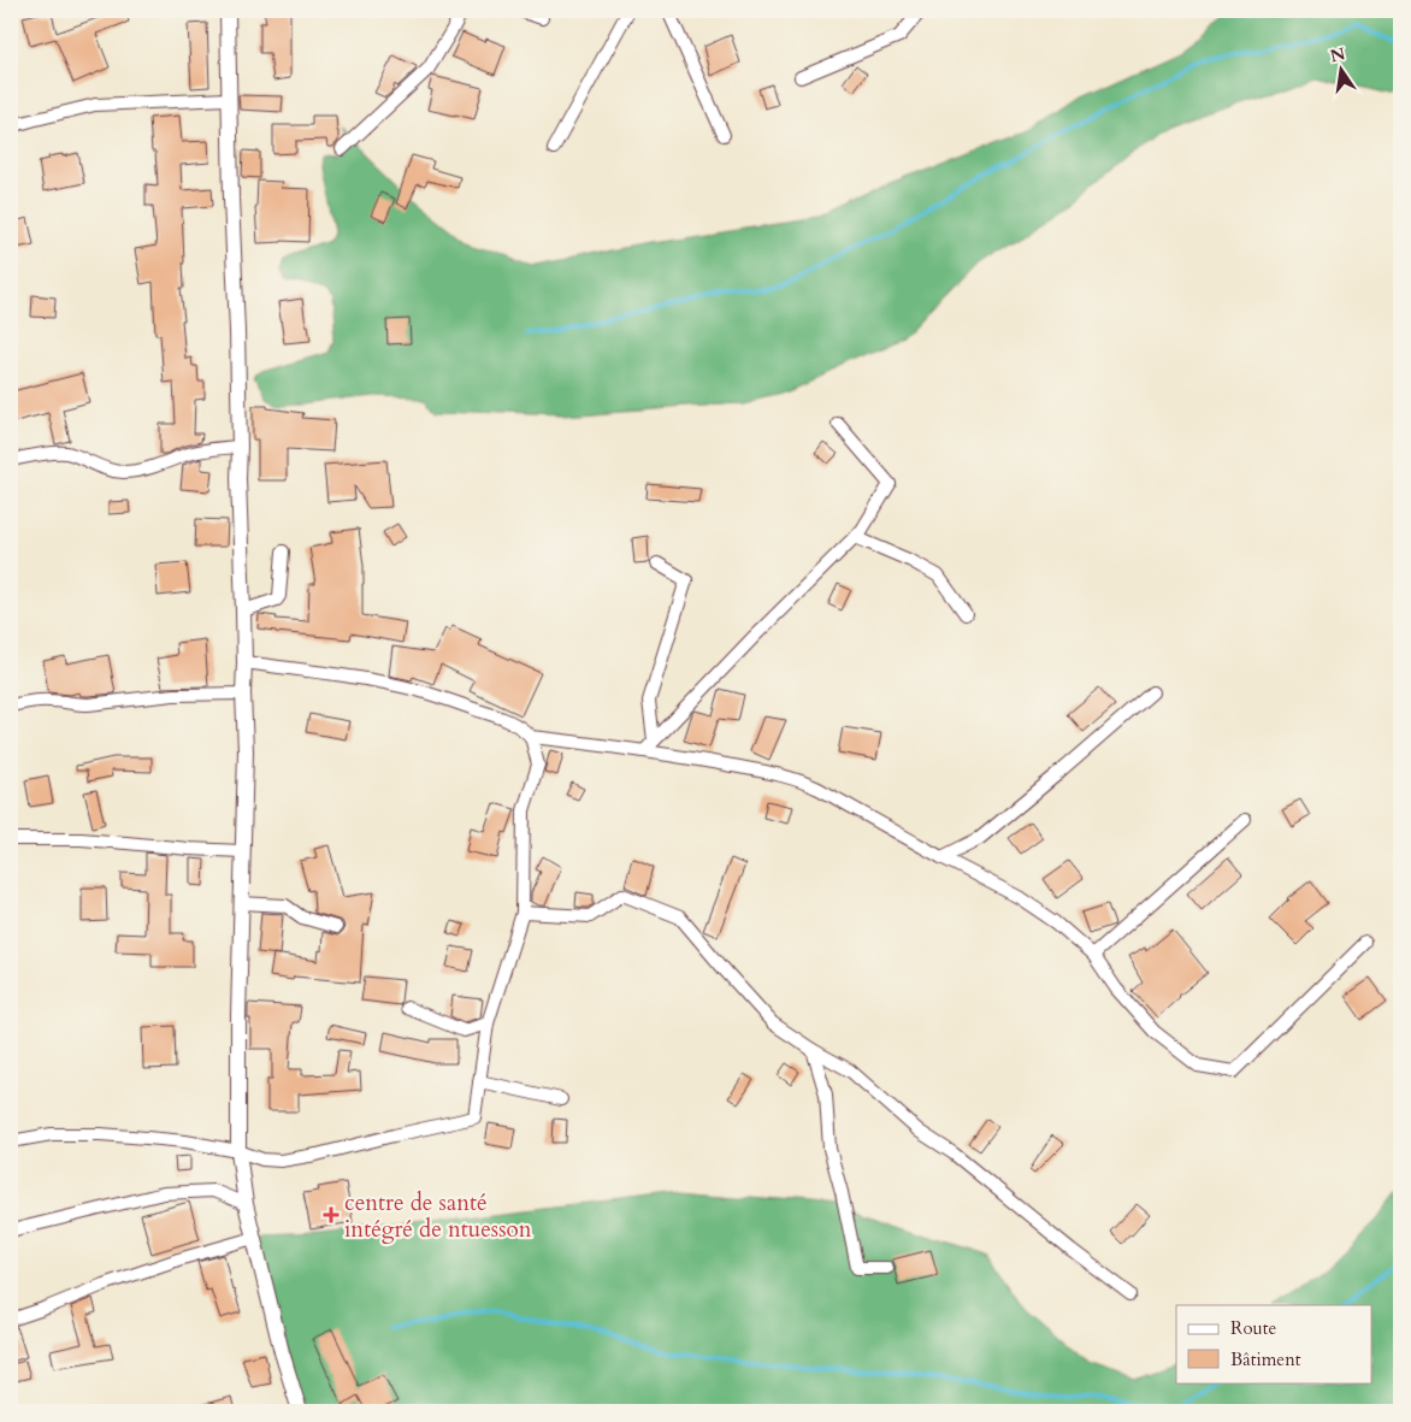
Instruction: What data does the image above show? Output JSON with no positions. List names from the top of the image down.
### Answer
{
  "places": {
    "health": ["centre de santé intégré de ntuesson"]
  },
  "legend": ["Route", "Bâtiment"],
  "north": "top"
}
